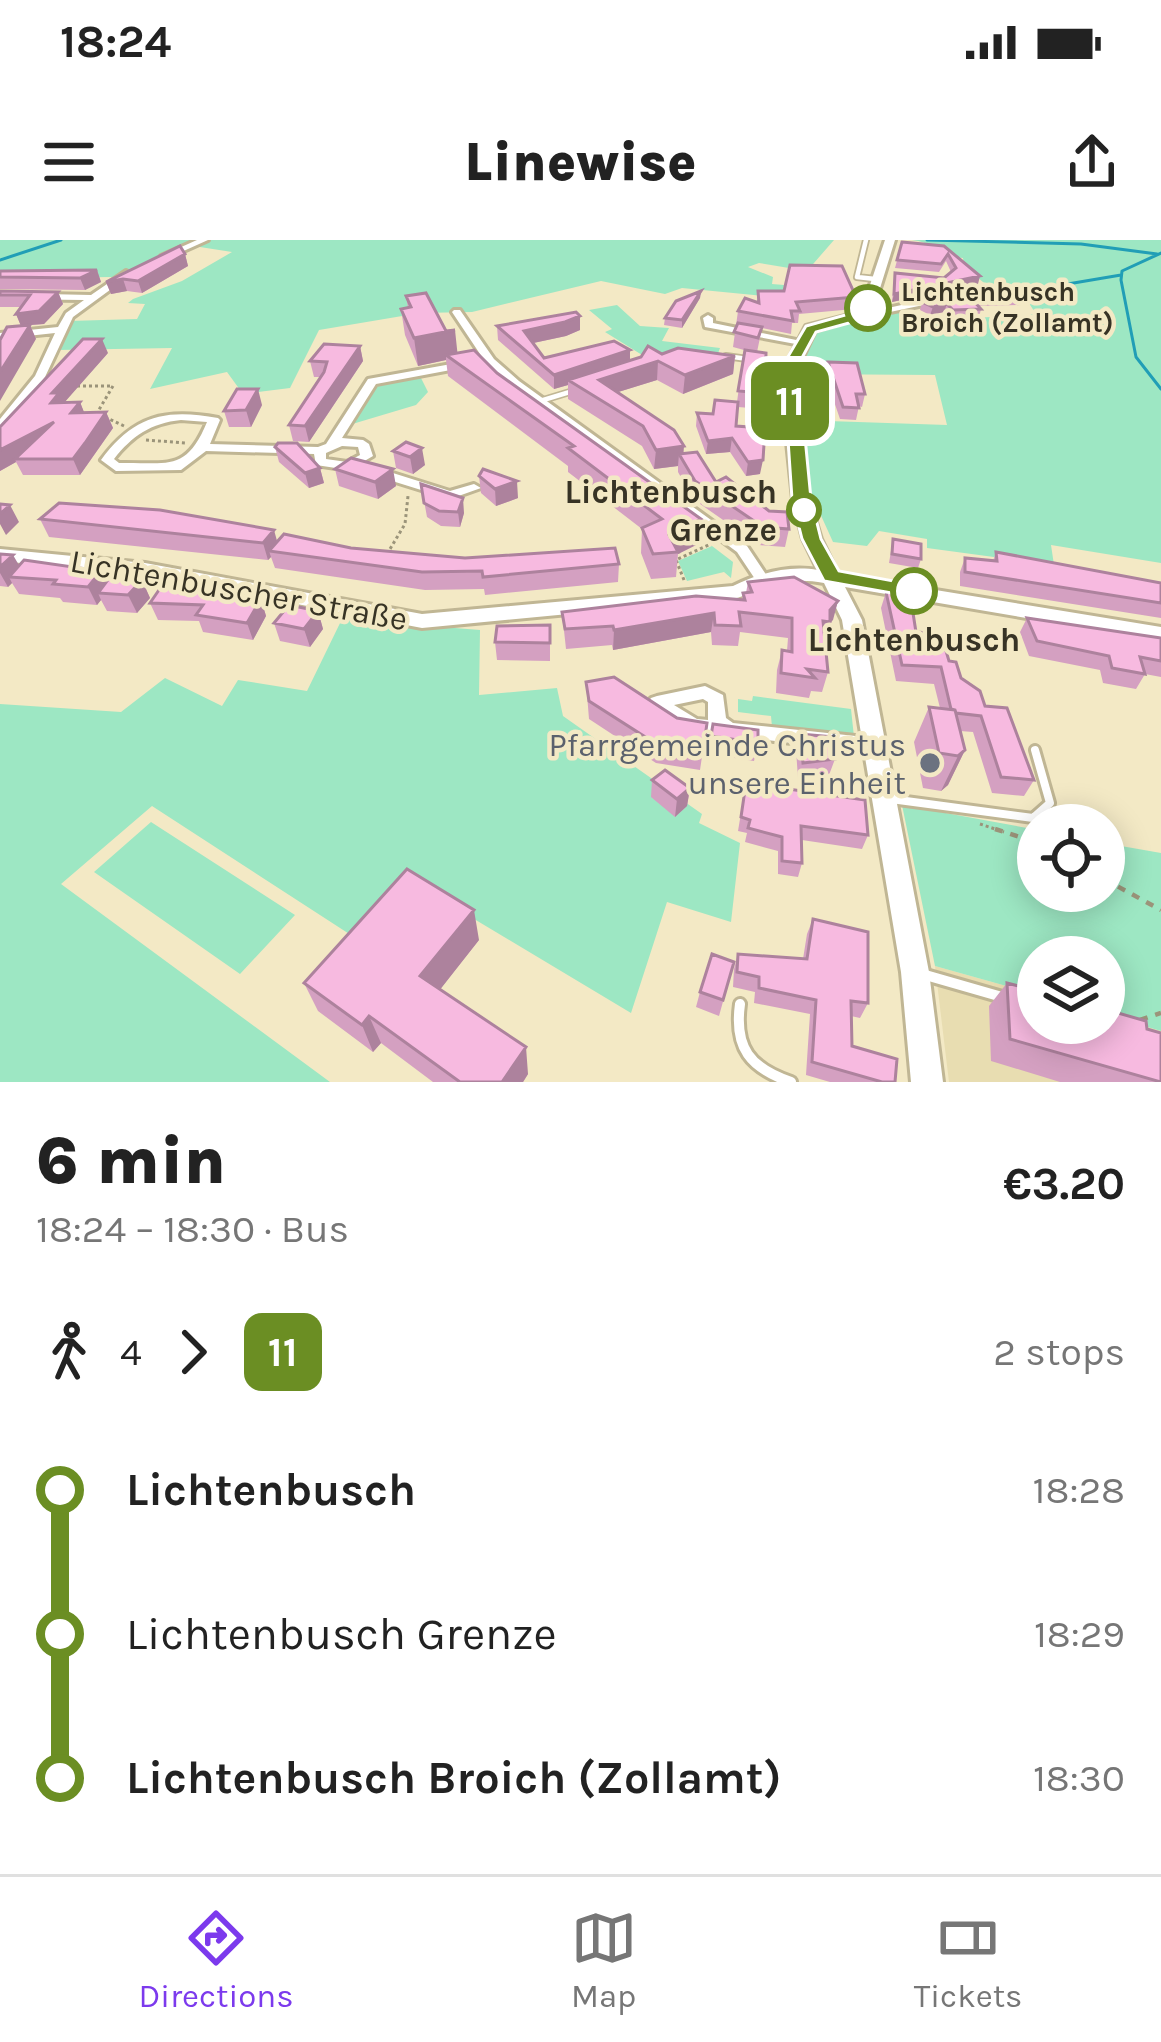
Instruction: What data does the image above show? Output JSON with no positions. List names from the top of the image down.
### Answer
{
  "streets": {
    "street": ["Lichtenbuscher Straße"]
  },
  "places": [
    "Lichtenbusch Broich (Zollamt)",
    "Lichtenbusch Grenze",
    "Lichtenbusch",
    "Pfarrgemeinde Christus unsere Einheit"
  ],
  "lines": ["bus line 11"],
  "page": {
    "status": "18:24",
    "header": "Linewise",
    "on_map": "11",
    "heading": ["6 min", "18:24 – 18:30 · Bus", "€3.20"],
    "legs": ["4", "11", "2 stops"],
    "list": [
      {
        "name": "Lichtenbusch",
        "value": "18:28"
      },
      {
        "name": "Lichtenbusch Grenze",
        "value": "18:29"
      },
      {
        "name": "Lichtenbusch Broich (Zollamt)",
        "value": "18:30"
      }
    ],
    "tabs": ["Directions", "Map", "Tickets"]
  }
}
